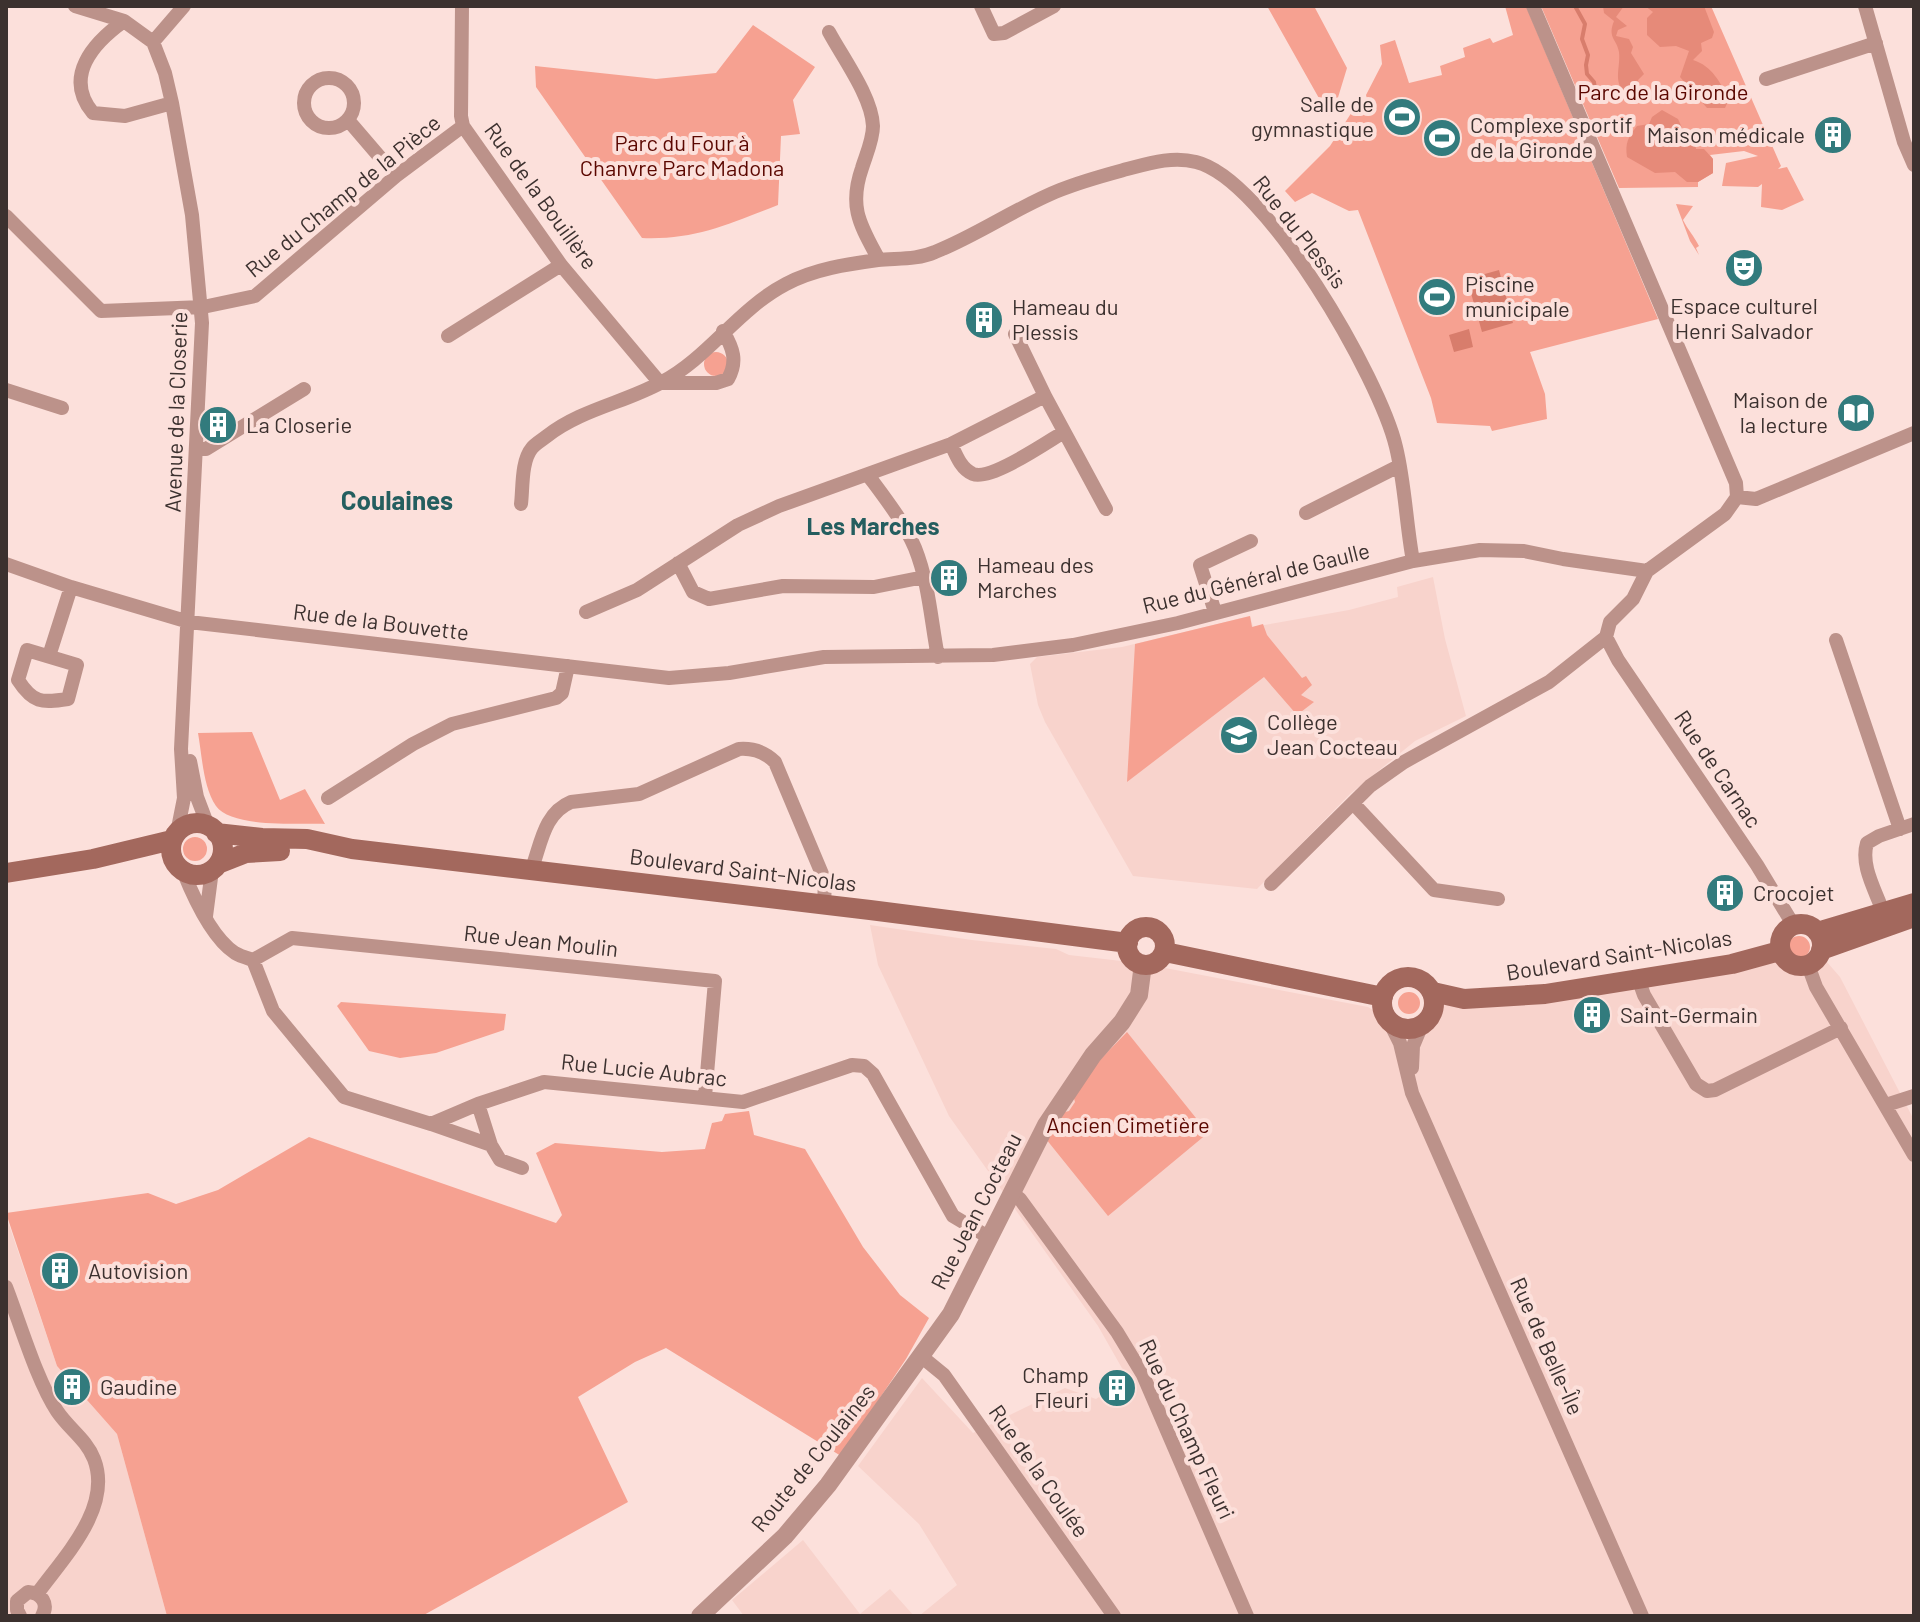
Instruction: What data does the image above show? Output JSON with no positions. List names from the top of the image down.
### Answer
{
  "streets": {
    "main road": ["Boulevard Saint-Nicolas"],
    "street": [
      "Rue du Champ de la Pièce",
      "Rue de la Bouillère",
      "Rue du Plessis",
      "Avenue de la Closerie",
      "Rue du Général de Gaulle",
      "Rue de la Bouvette",
      "Rue de Carnac",
      "Rue Jean Moulin",
      "Rue Lucie Aubrac",
      "Rue Jean Cocteau",
      "Rue de Belle-Île",
      "Rue du Champ Fleuri",
      "Route de Coulaines",
      "Rue de la Coulée"
    ]
  },
  "crossings": [
    ["Rue du Champ de la Pièce", "Rue de la Bouillère"],
    ["Rue du Champ de la Pièce", "Avenue de la Closerie"],
    ["Rue de la Bouillère", "Rue du Plessis"],
    ["Rue du Plessis", "Rue du Général de Gaulle"],
    ["Avenue de la Closerie", "Rue de la Bouvette"],
    ["Avenue de la Closerie", "Boulevard Saint-Nicolas"],
    ["Rue du Général de Gaulle", "Rue de la Bouvette"],
    ["Rue de Carnac", "Boulevard Saint-Nicolas"],
    ["Boulevard Saint-Nicolas", "Rue Jean Cocteau"],
    ["Boulevard Saint-Nicolas", "Rue de Belle-Île"],
    ["Rue Jean Moulin", "Rue Lucie Aubrac"],
    ["Rue Lucie Aubrac", "Rue Jean Cocteau"],
    ["Rue Jean Cocteau", "Rue du Champ Fleuri"],
    ["Rue Jean Cocteau", "Route de Coulaines"],
    ["Rue Jean Cocteau", "Rue de la Coulée"],
    ["Route de Coulaines", "Rue de la Coulée"]
  ],
  "districts": ["Coulaines", "Les Marches"],
  "parks": ["Parc de la Gironde", "Parc du Four à Chanvre Parc Madona", "Ancien Cimetière"],
  "places": {
    "sports": ["Salle de gymnastique", "Complexe sportif de la Gironde", "Piscine municipale"],
    "building": [
      "Maison médicale",
      "Hameau du Plessis",
      "La Closerie",
      "Hameau des Marches",
      "Crocojet",
      "Saint-Germain",
      "Autovision",
      "Gaudine",
      "Champ Fleuri"
    ],
    "theatre": ["Espace culturel Henri Salvador"],
    "library": ["Maison de la lecture"],
    "school or university": ["Collège Jean Cocteau"]
  }
}
